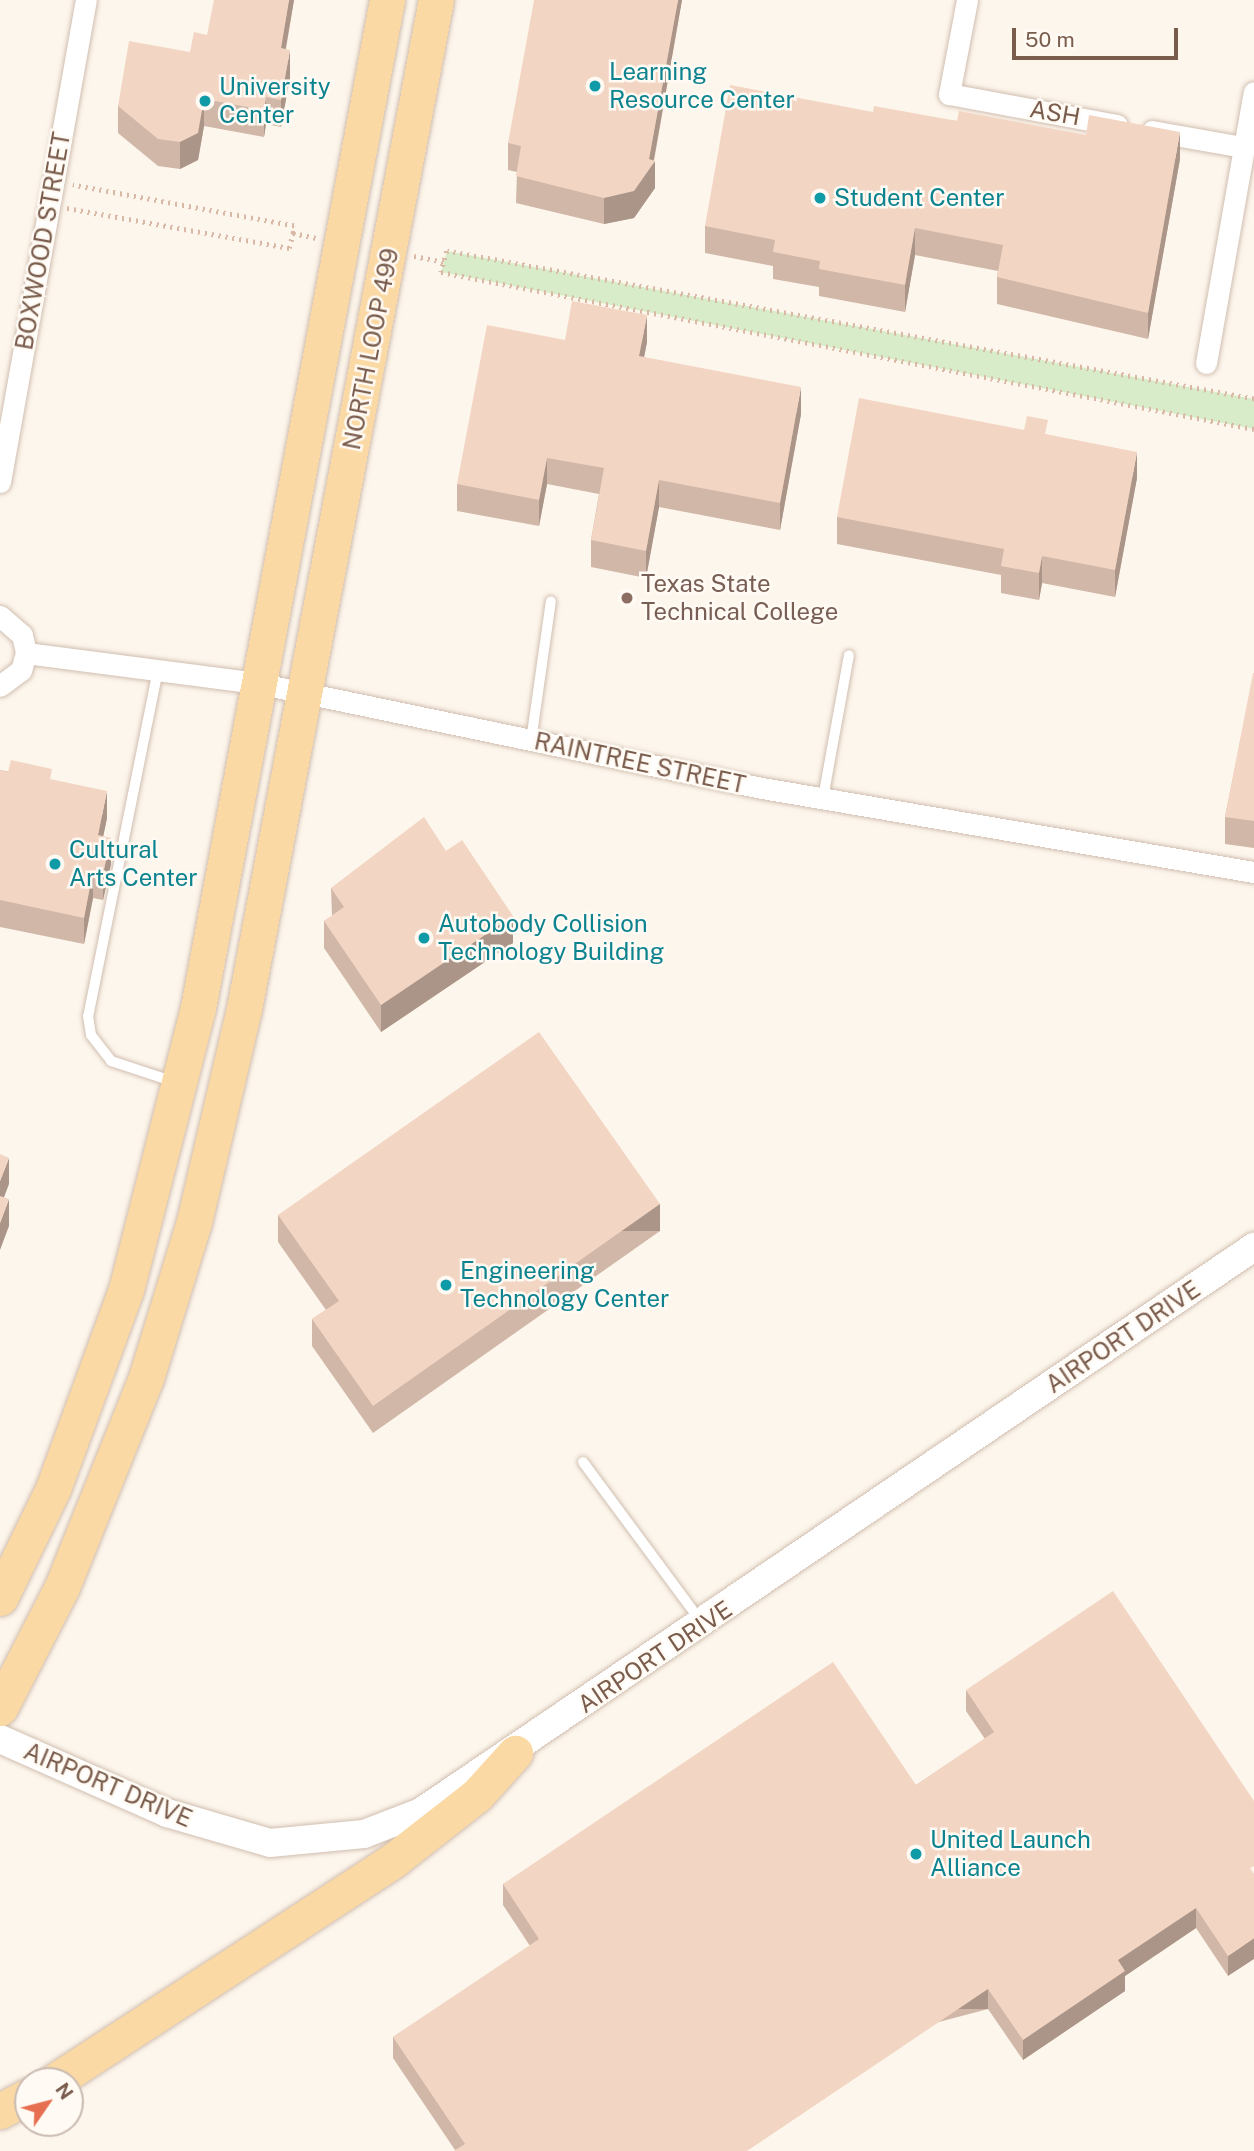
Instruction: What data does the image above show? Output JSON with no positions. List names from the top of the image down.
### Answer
{
  "streets": {
    "main road": ["NORTH LOOP 499"],
    "street": [
      "ASH",
      "BOXWOOD STREET",
      "RAINTREE STREET",
      "AIRPORT DRIVE"
    ]
  },
  "crossings": [
    ["NORTH LOOP 499", "RAINTREE STREET"]
  ],
  "places": [
    "Learning Resource Center",
    "University Center",
    "Student Center",
    "Texas State Technical College",
    "Cultural Arts Center",
    "Autobody Collision Technology Building",
    "Engineering Technology Center",
    "United Launch Alliance"
  ],
  "scale_bar": "50 m",
  "north": "top right"
}
